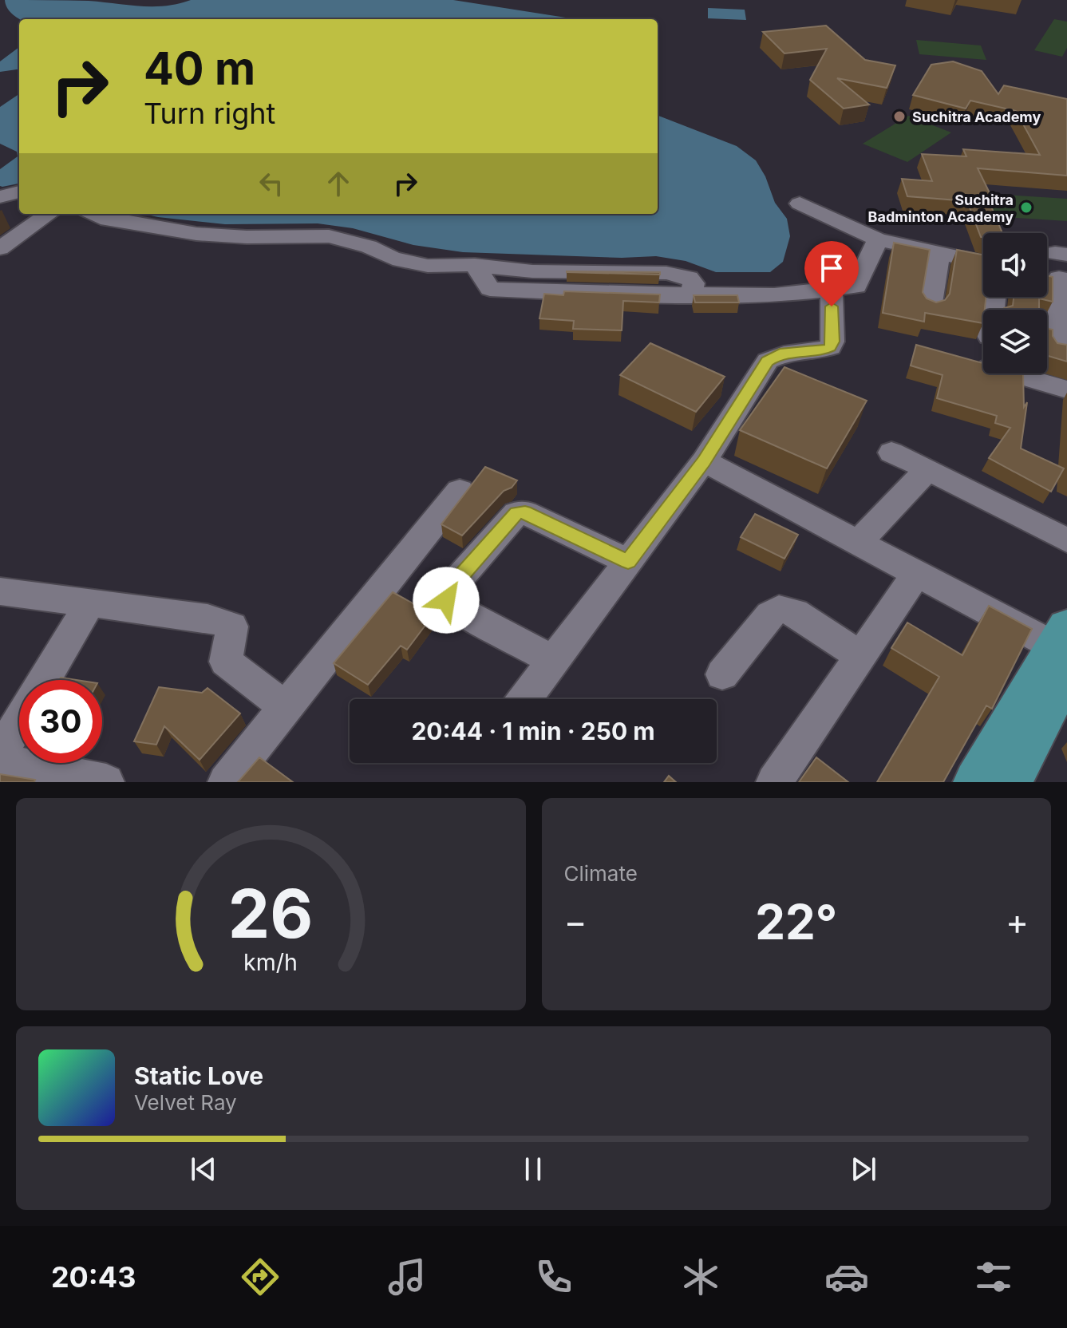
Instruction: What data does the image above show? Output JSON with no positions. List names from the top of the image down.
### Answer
{
  "places": ["Suchitra Academy", "Suchitra Badminton Academy"],
  "page": {
    "turn": ["40 m", "Turn right"],
    "limit": "30",
    "trip": "20:44 · 1 min · 250 m",
    "tile": "Climate",
    "heat": ["−", "22°", "+"],
    "song": ["Static Love", "Velvet Ray"],
    "tabs": "20:43",
    "gauge": ["26", "km/h"]
  }
}
